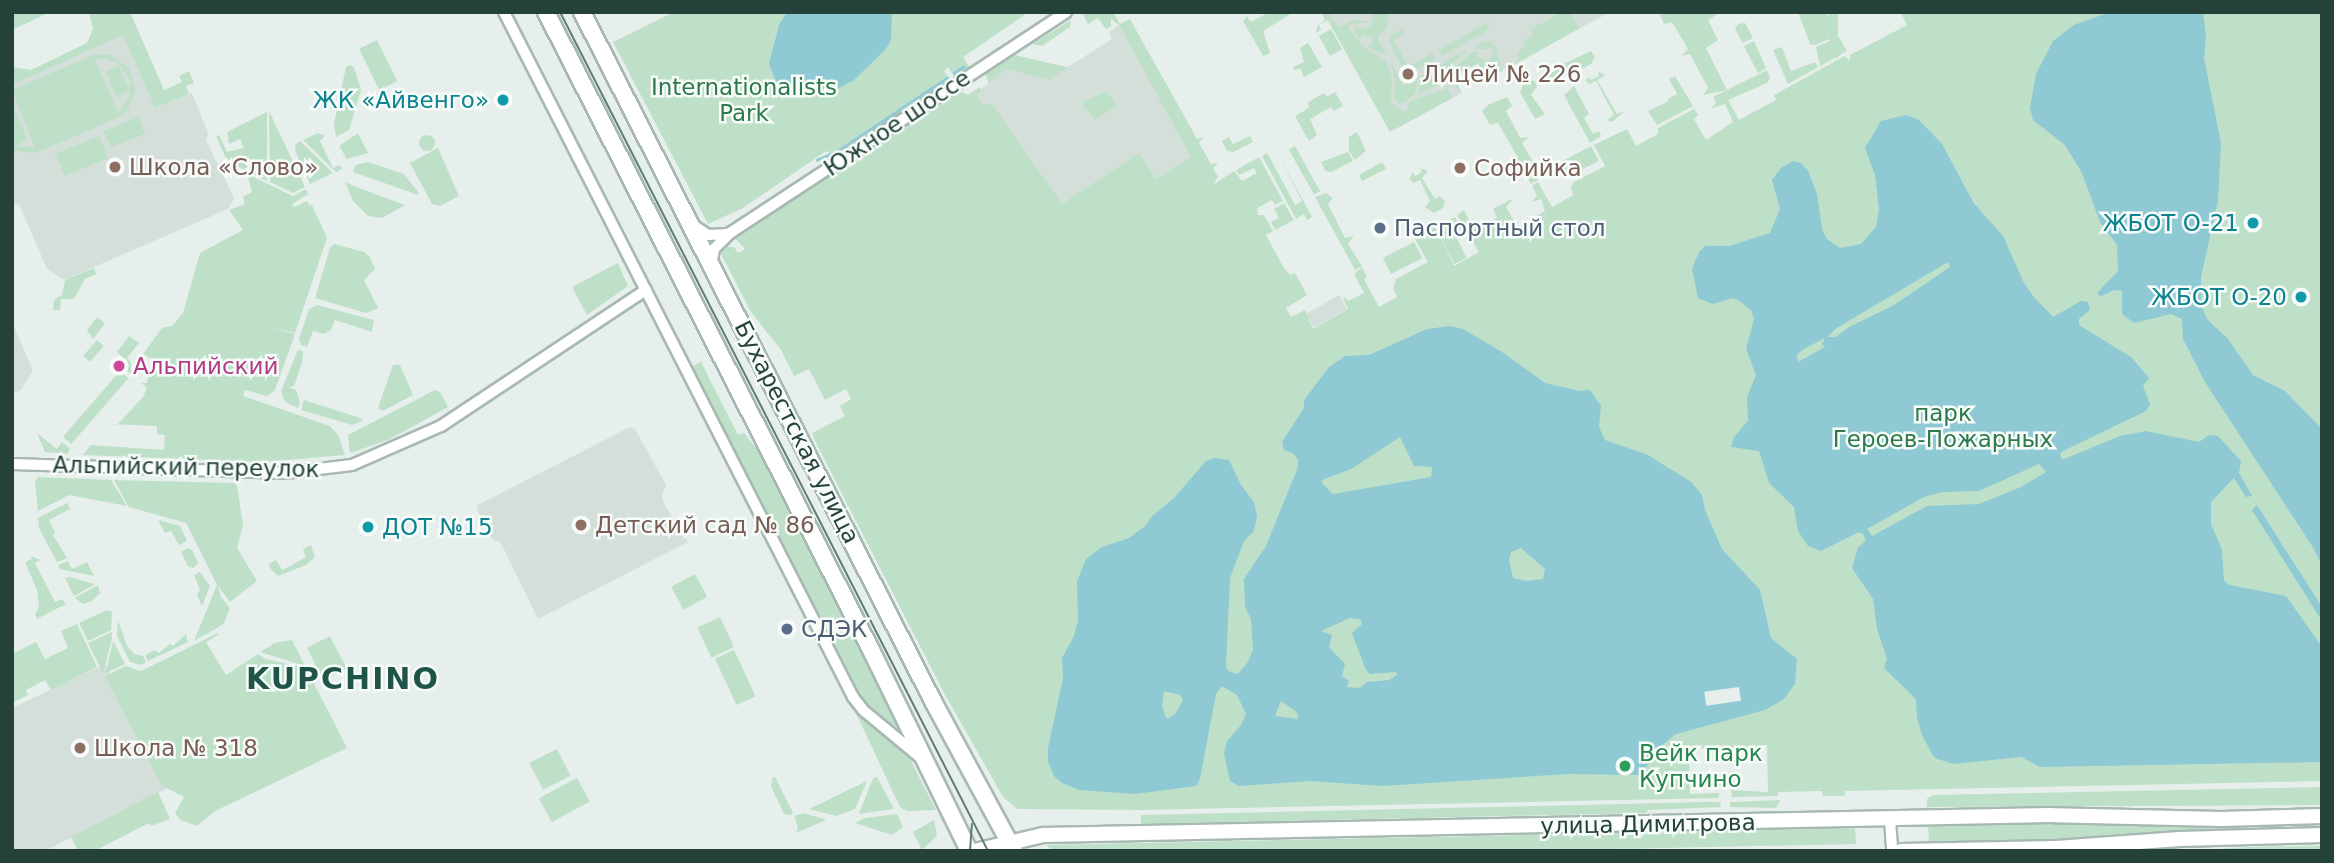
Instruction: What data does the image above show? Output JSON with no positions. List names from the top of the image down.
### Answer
{
  "streets": {
    "main road": ["Бухарестская улица"],
    "street": ["Южное шоссе", "Альпийский переулок", "улица Димитрова"]
  },
  "crossings": [
    ["Южное шоссе", "Бухарестская улица"],
    ["Бухарестская улица", "Альпийский переулок"],
    ["Бухарестская улица", "улица Димитрова"]
  ],
  "districts": ["KUPCHINO"],
  "parks": ["Internationalists Park", "парк Героев-Пожарных"],
  "places": [
    "Лицей № 226",
    "ЖК «Айвенго»",
    "Школа «Слово»",
    "Софийка",
    "ЖБОТ O-21",
    "Паспортный стол",
    "ЖБОТ О-20",
    "Альпийский",
    "Детский сад № 86",
    "ДОТ №15",
    "СДЭК",
    "Школа № 318",
    "Вейк парк Купчино"
  ]
}
